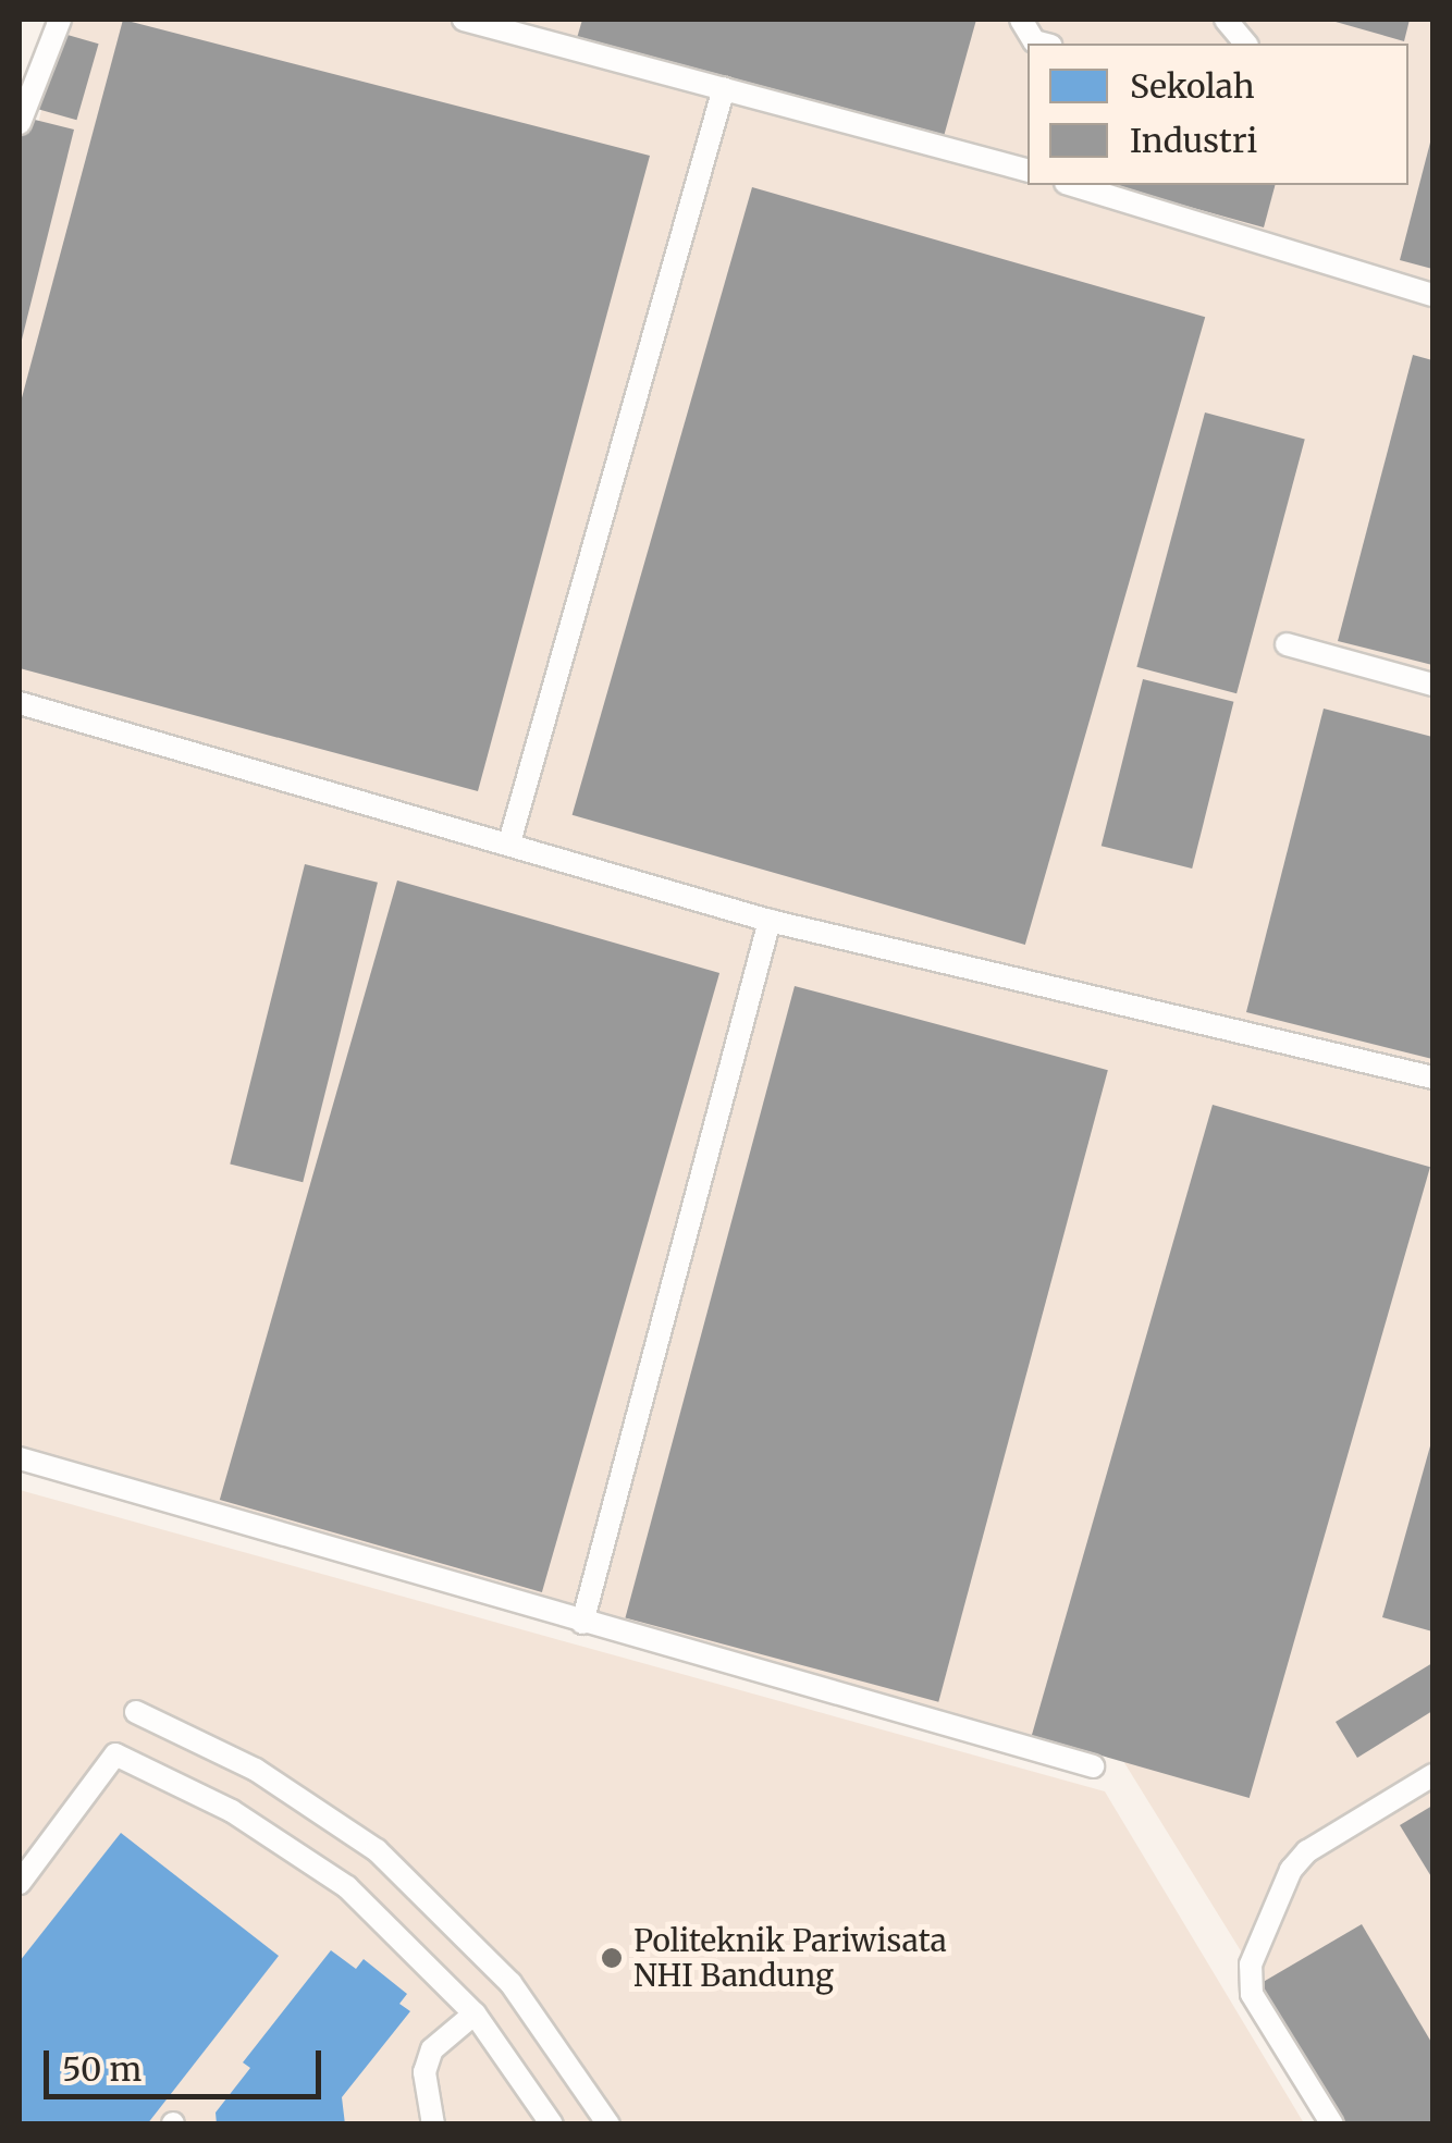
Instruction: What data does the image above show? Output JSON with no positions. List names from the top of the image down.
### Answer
{
  "places": ["Politeknik Pariwisata NHI Bandung"],
  "legend": ["Sekolah", "Industri"],
  "scale_bar": "50 m"
}
